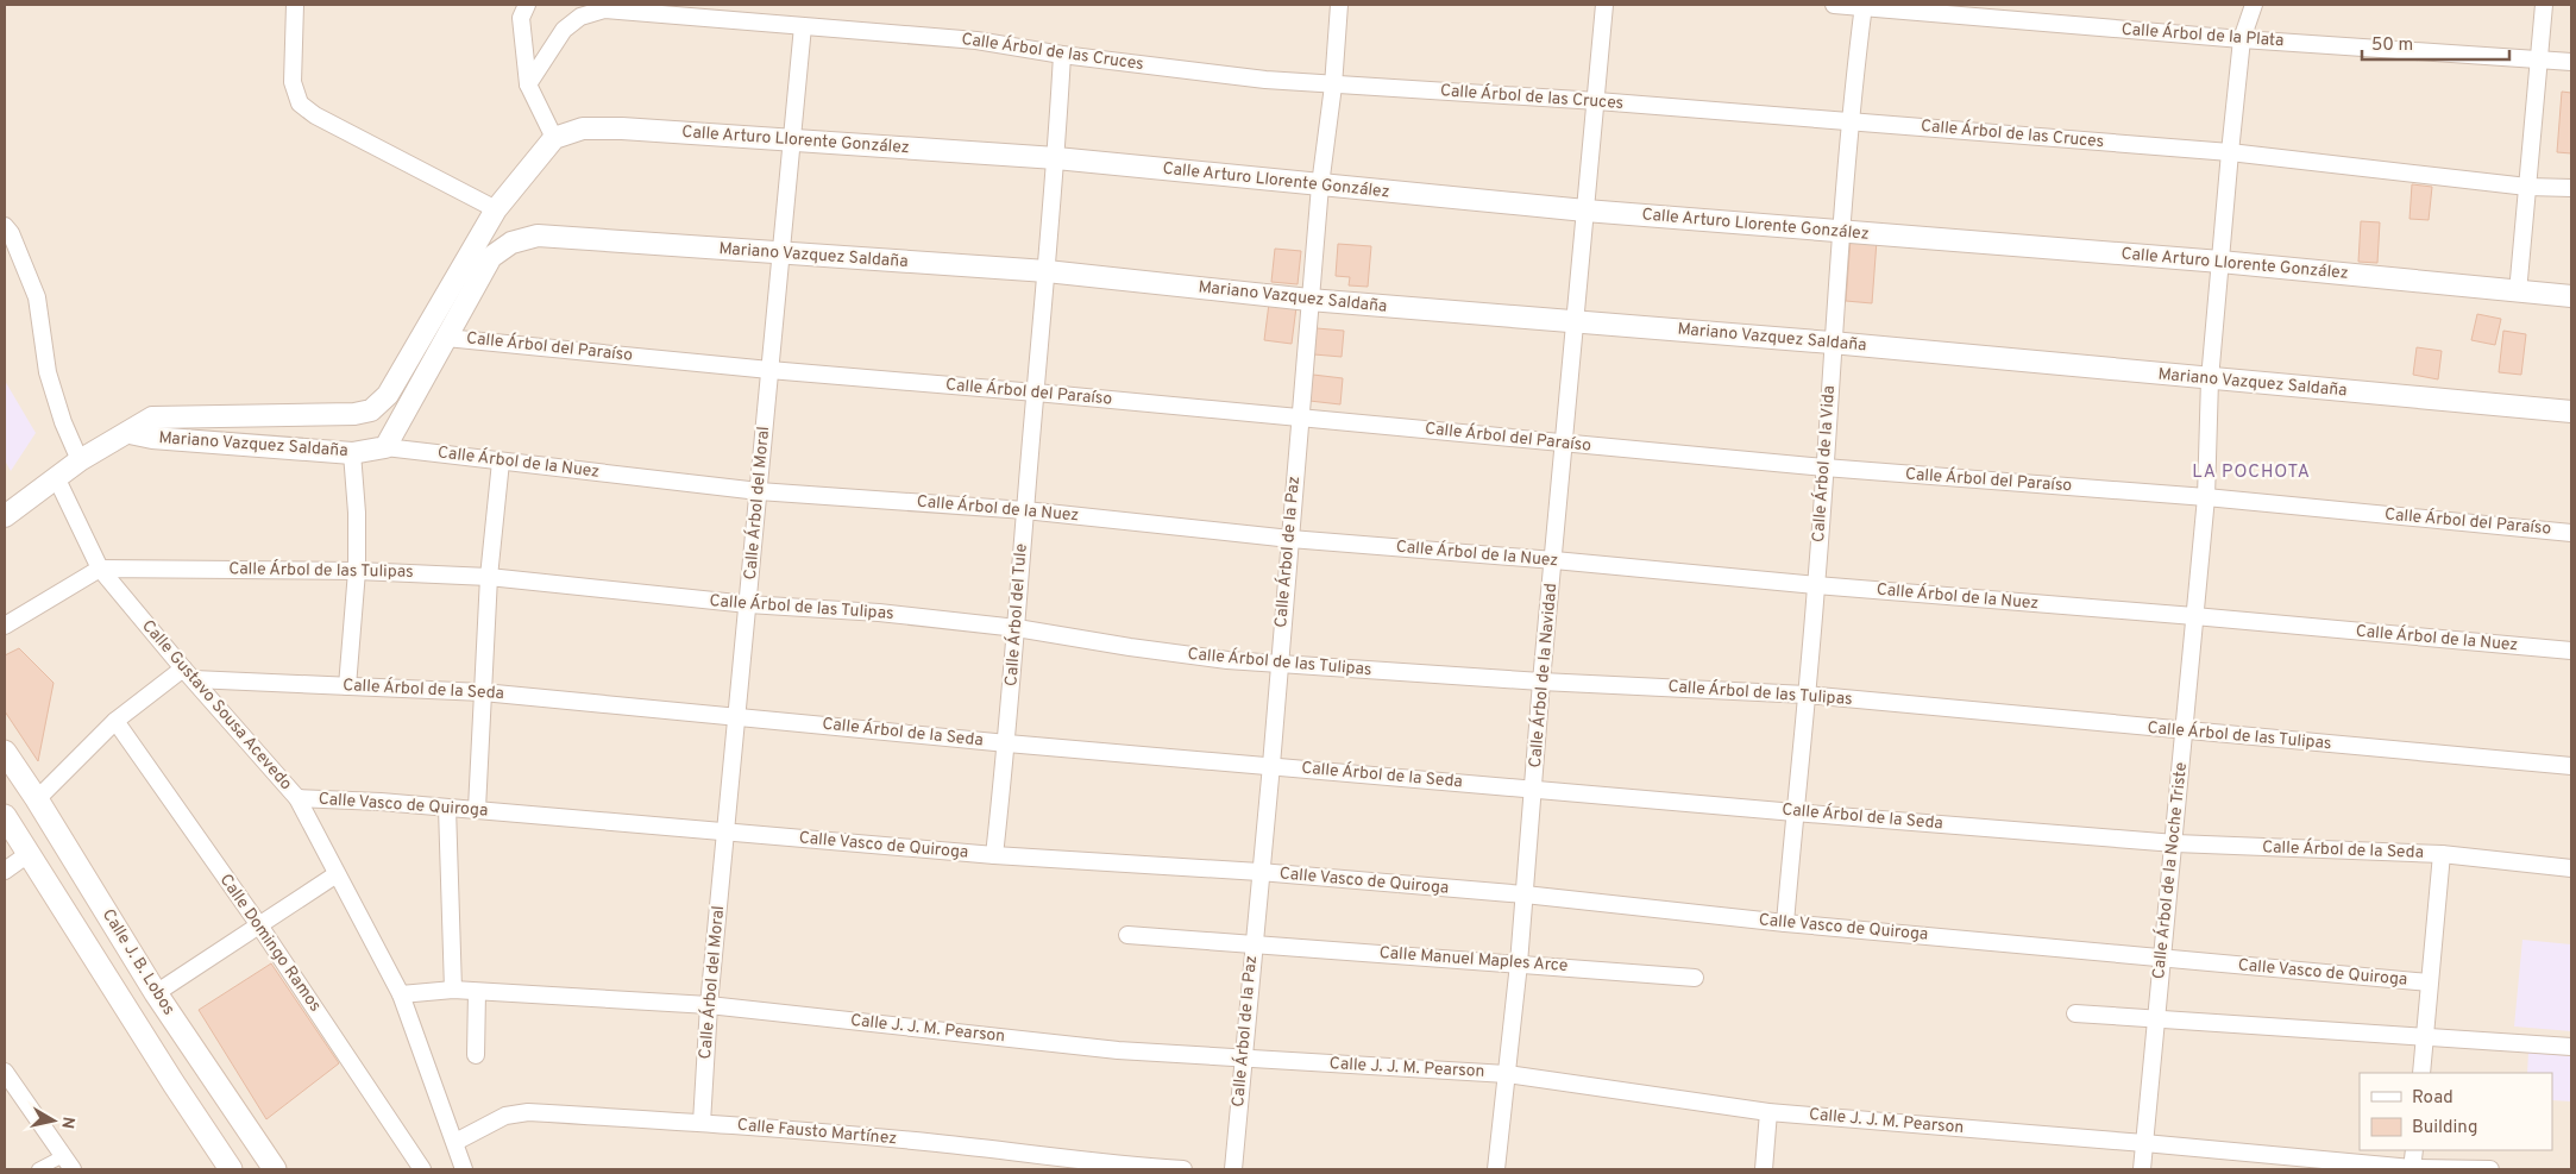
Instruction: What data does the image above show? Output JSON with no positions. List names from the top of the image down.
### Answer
{
  "streets": {
    "main road": ["Calle J. B. Lobos"],
    "street": [
      "Calle Árbol de la Plata",
      "Calle Árbol de las Cruces",
      "Calle Arturo Llorente González",
      "Mariano Vazquez Saldaña",
      "Calle Árbol del Paraíso",
      "Calle Árbol de la Nuez",
      "Calle Árbol de la Vida",
      "Calle Árbol del Moral",
      "Calle Árbol de la Paz",
      "Calle Árbol de las Tulipas",
      "Calle Árbol del Tule",
      "Calle Árbol de la Navidad",
      "Calle Árbol de la Seda",
      "Calle Gustavo Sousa Acevedo",
      "Calle Vasco de Quiroga",
      "Calle Árbol de la Noche Triste",
      "Calle Domingo Ramos",
      "Calle Manuel Maples Arce",
      "Calle J. J. M. Pearson",
      "Calle Fausto Martínez"
    ]
  },
  "crossings": [
    ["Calle Árbol de la Plata", "Calle Árbol de la Vida"],
    ["Calle Árbol de la Plata", "Calle Árbol de la Noche Triste"],
    ["Calle Árbol de las Cruces", "Calle Árbol de la Vida"],
    ["Calle Árbol de las Cruces", "Calle Árbol del Moral"],
    ["Calle Árbol de las Cruces", "Calle Árbol de la Paz"],
    ["Calle Árbol de las Cruces", "Calle Árbol del Tule"],
    ["Calle Árbol de las Cruces", "Calle Árbol de la Navidad"],
    ["Calle Árbol de las Cruces", "Calle Árbol de la Noche Triste"],
    ["Calle Arturo Llorente González", "Calle Árbol de la Vida"],
    ["Calle Arturo Llorente González", "Calle Árbol del Moral"],
    ["Calle Arturo Llorente González", "Calle Árbol de la Paz"],
    ["Calle Arturo Llorente González", "Calle Árbol del Tule"],
    ["Calle Arturo Llorente González", "Calle Árbol de la Navidad"],
    ["Calle Arturo Llorente González", "Calle Árbol de la Noche Triste"],
    ["Mariano Vazquez Saldaña", "Calle Árbol del Paraíso"],
    ["Mariano Vazquez Saldaña", "Calle Árbol de la Nuez"],
    ["Mariano Vazquez Saldaña", "Calle Árbol de la Vida"],
    ["Mariano Vazquez Saldaña", "Calle Árbol del Moral"],
    ["Mariano Vazquez Saldaña", "Calle Árbol de la Paz"],
    ["Mariano Vazquez Saldaña", "Calle Árbol del Tule"],
    ["Mariano Vazquez Saldaña", "Calle Árbol de la Navidad"],
    ["Mariano Vazquez Saldaña", "Calle Árbol de la Noche Triste"],
    ["Calle Árbol del Paraíso", "Calle Árbol de la Vida"],
    ["Calle Árbol del Paraíso", "Calle Árbol del Moral"],
    ["Calle Árbol del Paraíso", "Calle Árbol de la Paz"],
    ["Calle Árbol del Paraíso", "Calle Árbol del Tule"],
    ["Calle Árbol del Paraíso", "Calle Árbol de la Navidad"],
    ["Calle Árbol del Paraíso", "Calle Árbol de la Noche Triste"],
    ["Calle Árbol de la Nuez", "Calle Árbol de la Vida"],
    ["Calle Árbol de la Nuez", "Calle Árbol del Moral"],
    ["Calle Árbol de la Nuez", "Calle Árbol de la Paz"],
    ["Calle Árbol de la Nuez", "Calle Árbol del Tule"],
    ["Calle Árbol de la Nuez", "Calle Árbol de la Navidad"],
    ["Calle Árbol de la Nuez", "Calle Árbol de la Noche Triste"],
    ["Calle Árbol de la Vida", "Calle Árbol de las Tulipas"],
    ["Calle Árbol de la Vida", "Calle Árbol de la Seda"],
    ["Calle Árbol de la Vida", "Calle Vasco de Quiroga"],
    ["Calle Árbol del Moral", "Calle Árbol de las Tulipas"],
    ["Calle Árbol del Moral", "Calle Árbol de la Seda"],
    ["Calle Árbol del Moral", "Calle Vasco de Quiroga"],
    ["Calle Árbol del Moral", "Calle J. J. M. Pearson"],
    ["Calle Árbol del Moral", "Calle Fausto Martínez"],
    ["Calle Árbol de la Paz", "Calle Árbol de las Tulipas"],
    ["Calle Árbol de la Paz", "Calle Árbol de la Seda"],
    ["Calle Árbol de la Paz", "Calle Vasco de Quiroga"],
    ["Calle Árbol de la Paz", "Calle Manuel Maples Arce"],
    ["Calle Árbol de la Paz", "Calle J. J. M. Pearson"],
    ["Calle Árbol de las Tulipas", "Calle Árbol del Tule"],
    ["Calle Árbol de las Tulipas", "Calle Árbol de la Navidad"],
    ["Calle Árbol de las Tulipas", "Calle Gustavo Sousa Acevedo"],
    ["Calle Árbol de las Tulipas", "Calle Árbol de la Noche Triste"],
    ["Calle Árbol del Tule", "Calle Árbol de la Seda"],
    ["Calle Árbol del Tule", "Calle Vasco de Quiroga"],
    ["Calle Árbol de la Navidad", "Calle Árbol de la Seda"],
    ["Calle Árbol de la Navidad", "Calle Vasco de Quiroga"],
    ["Calle Árbol de la Navidad", "Calle Manuel Maples Arce"],
    ["Calle Árbol de la Navidad", "Calle J. J. M. Pearson"],
    ["Calle Árbol de la Seda", "Calle Gustavo Sousa Acevedo"],
    ["Calle Árbol de la Seda", "Calle Árbol de la Noche Triste"],
    ["Calle Gustavo Sousa Acevedo", "Calle Vasco de Quiroga"],
    ["Calle Gustavo Sousa Acevedo", "Calle J. J. M. Pearson"],
    ["Calle Gustavo Sousa Acevedo", "Calle Fausto Martínez"],
    ["Calle Vasco de Quiroga", "Calle Árbol de la Noche Triste"],
    ["Calle Árbol de la Noche Triste", "Calle J. J. M. Pearson"]
  ],
  "districts": ["LA POCHOTA"],
  "legend": ["Road", "Building"],
  "scale_bar": "50 m",
  "north": "right"
}
